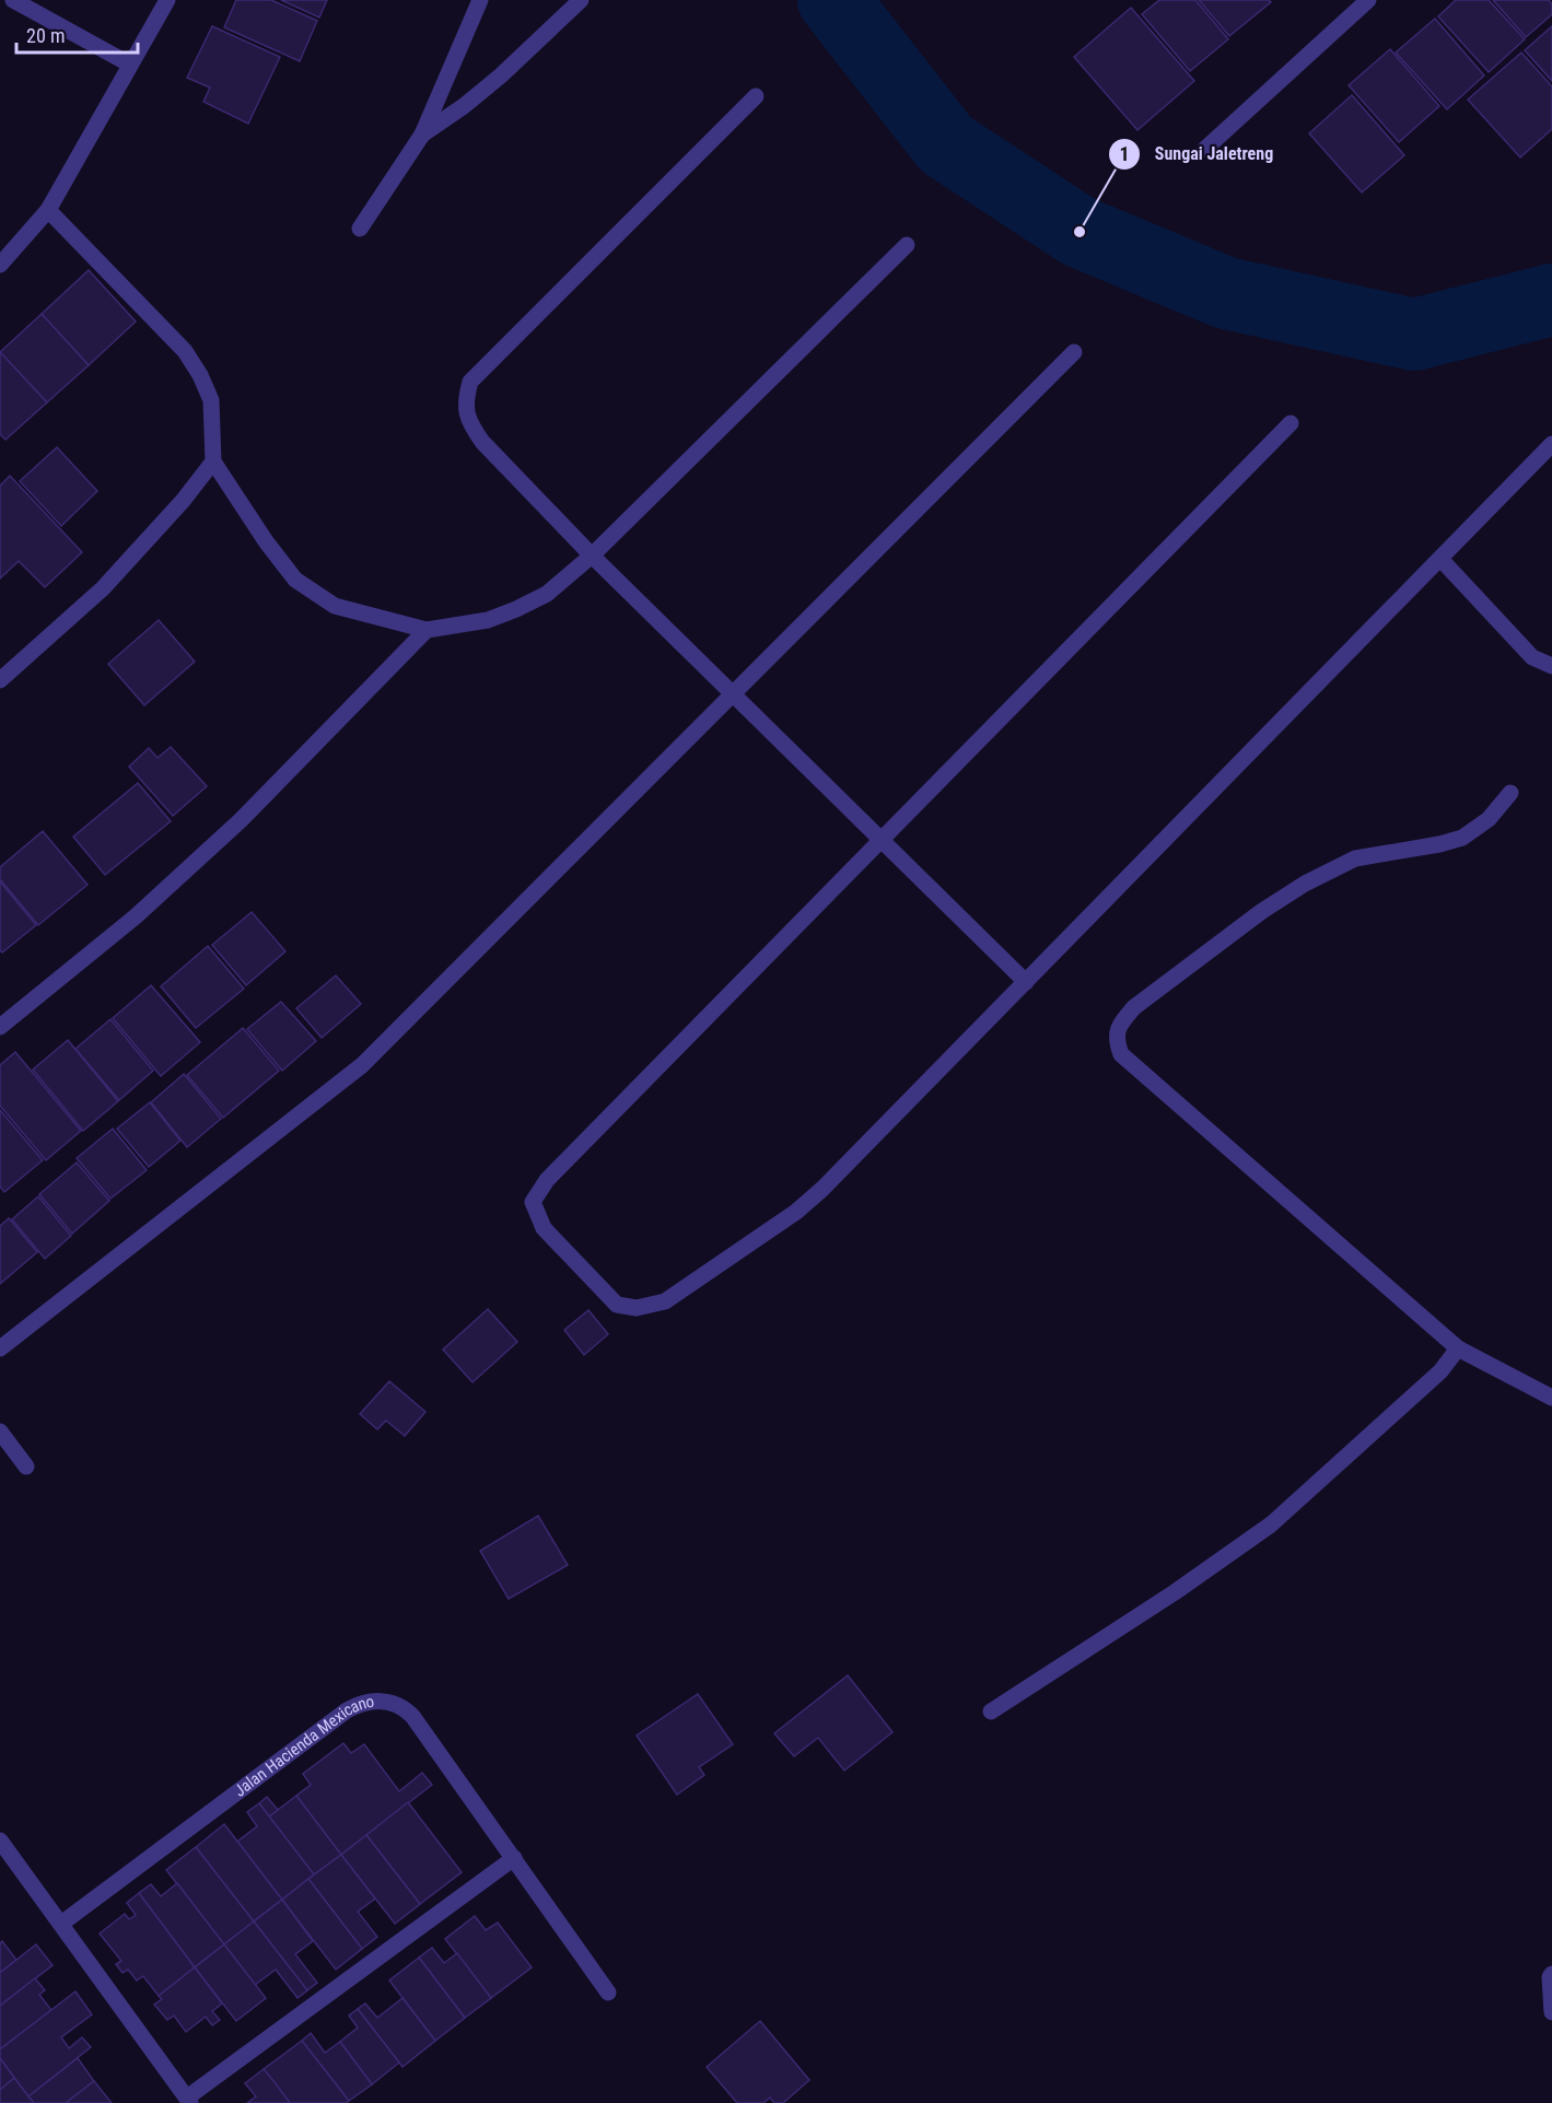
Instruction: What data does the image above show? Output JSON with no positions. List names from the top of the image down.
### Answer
{
  "streets": {
    "street": ["Jalan Hacienda Mexicano"]
  },
  "places": ["Sungai Jaletreng"],
  "scale_bar": "20 m"
}
